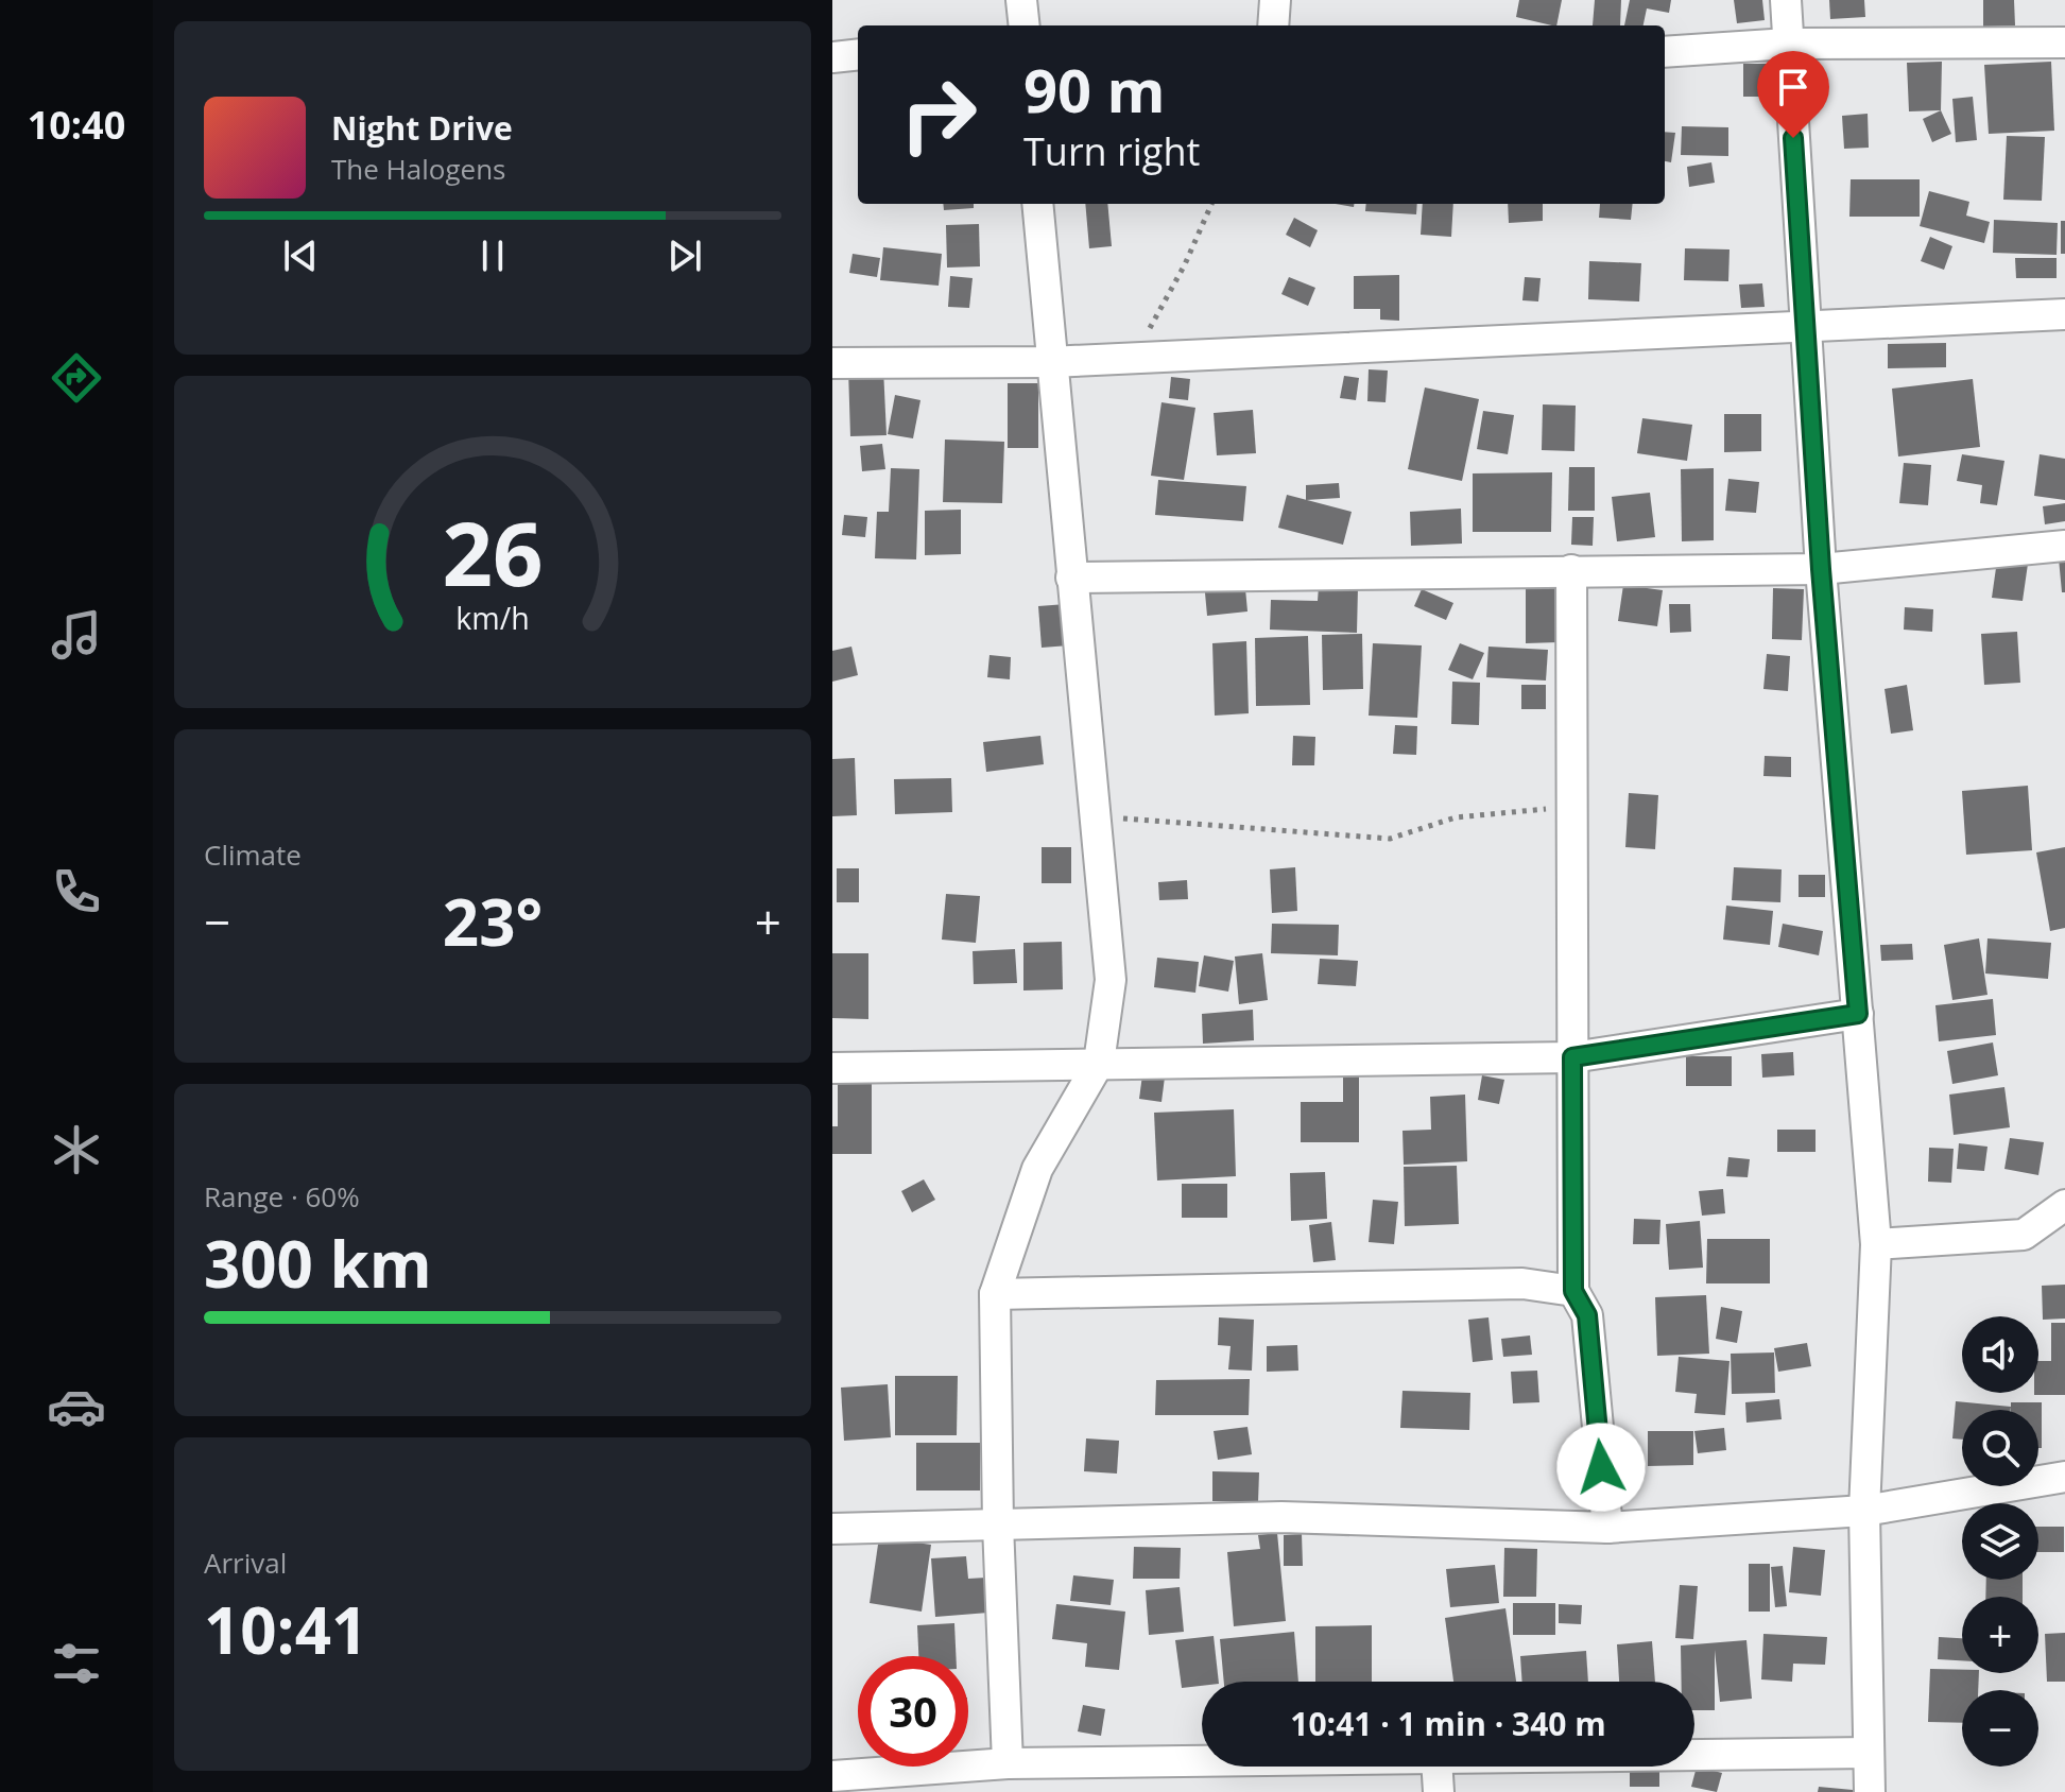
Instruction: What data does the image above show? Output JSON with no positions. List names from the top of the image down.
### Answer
{
  "page": {
    "tabs": "10:40",
    "turn": ["90 m", "Turn right"],
    "song": ["Night Drive", "The Halogens"],
    "tile": [
      "Climate",
      ["Range · 60%", "300 km"],
      ["Arrival", "10:41"]
    ],
    "heat": ["−", "23°", "+"],
    "map_buttons": ["+", "−"],
    "limit": "30",
    "trip": "10:41 · 1 min · 340 m",
    "gauge": ["26", "km/h"]
  }
}
